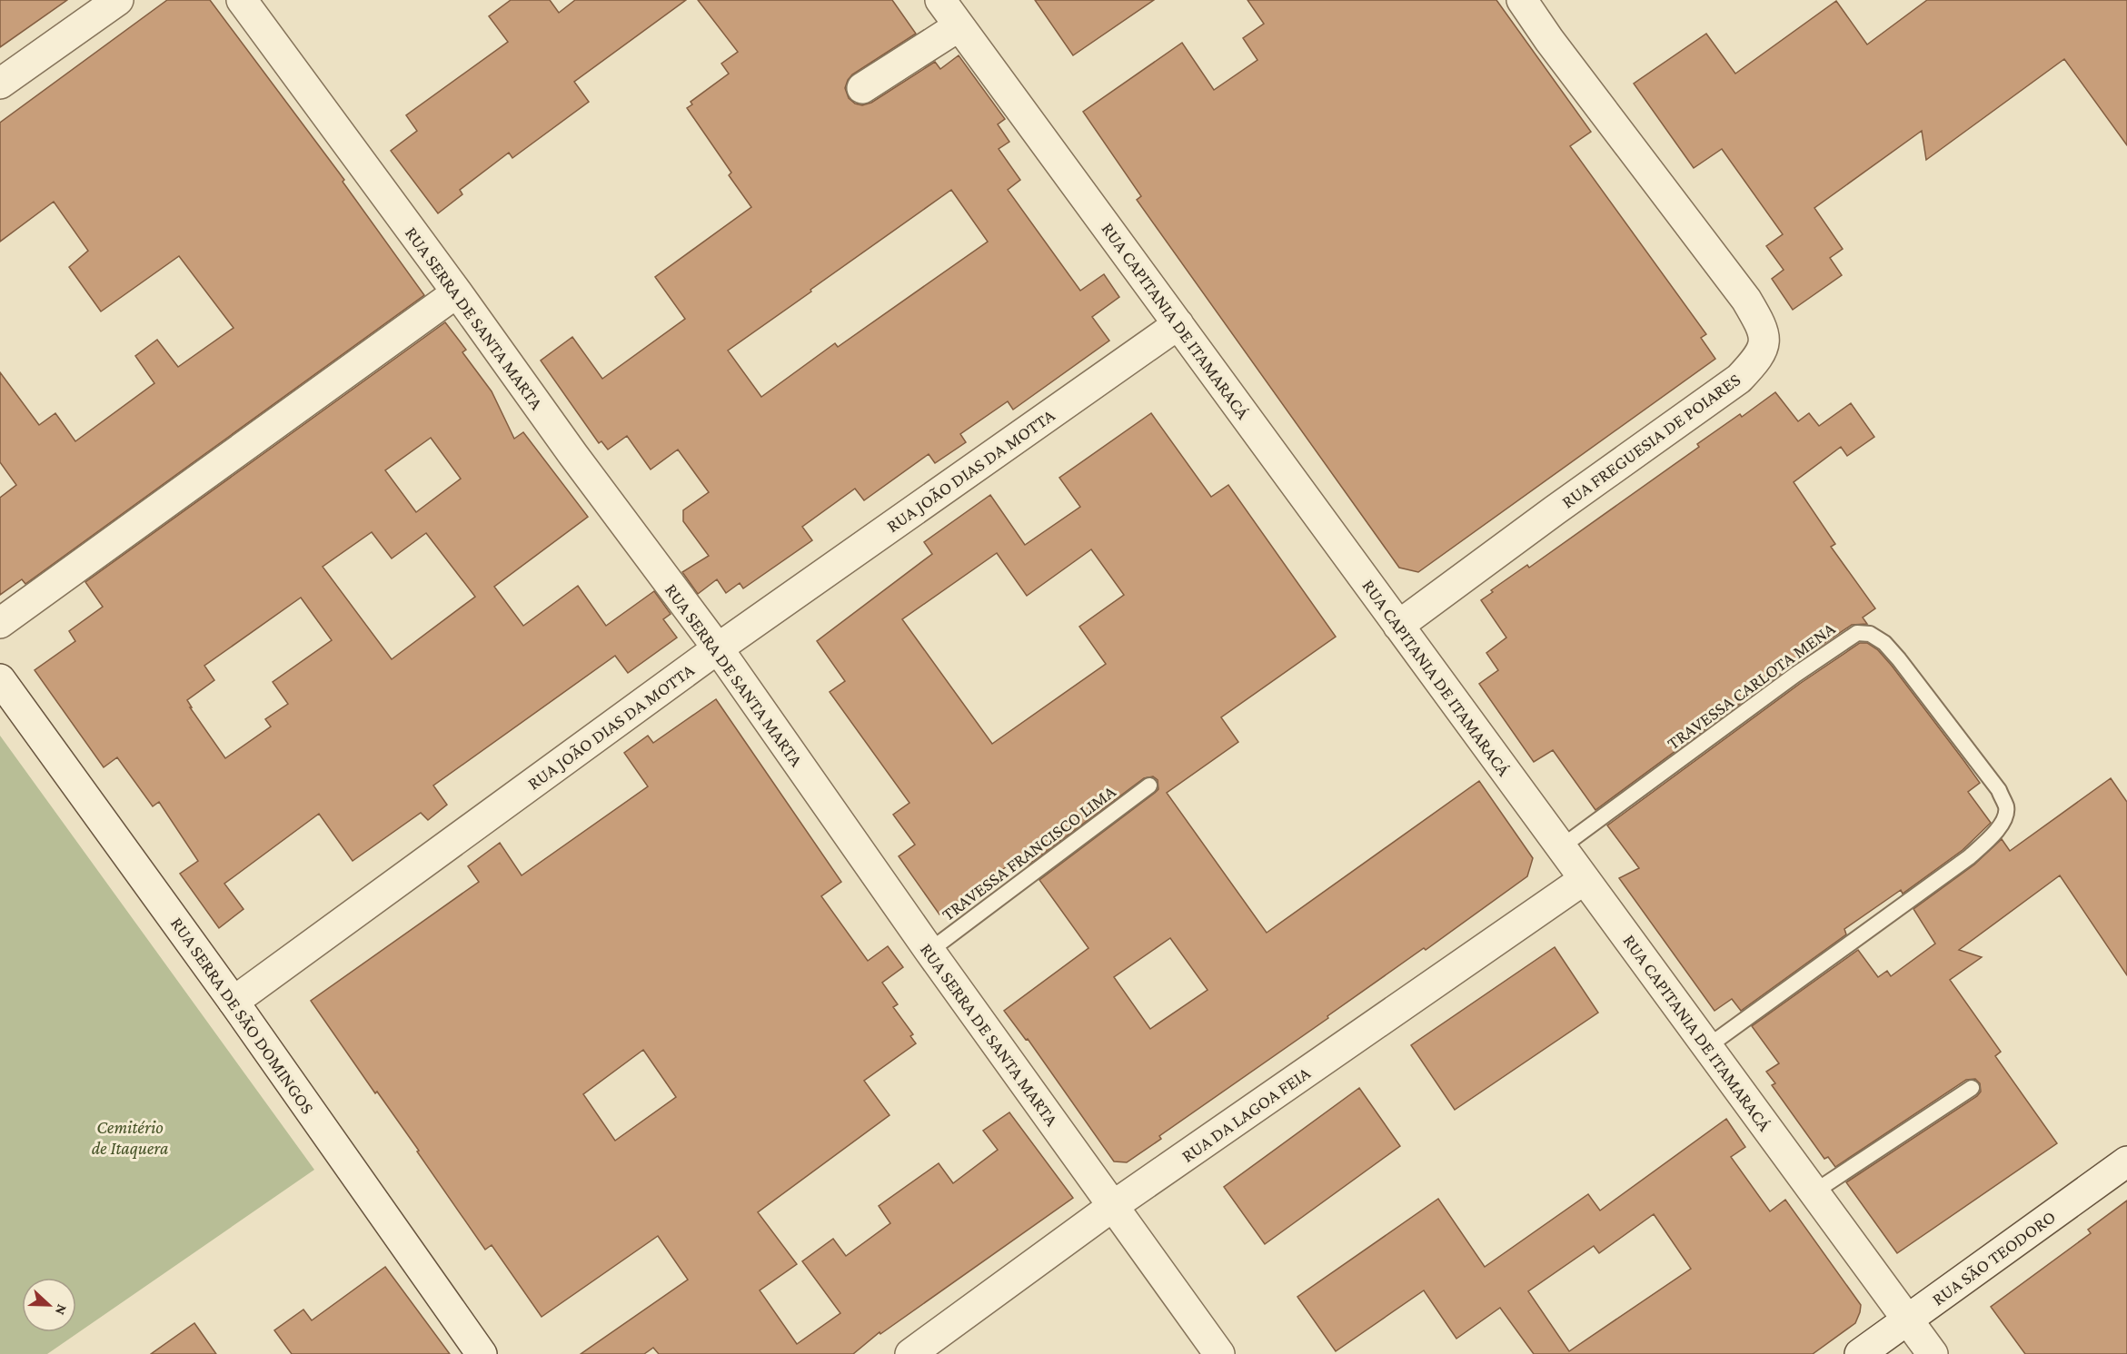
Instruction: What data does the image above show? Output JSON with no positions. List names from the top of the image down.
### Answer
{
  "streets": {
    "street": [
      "RUA SERRA DE SANTA MARTA",
      "RUA CAPITANIA DE ITAMARACÁ",
      "RUA FREGUESIA DE POIARES",
      "RUA JOÃO DIAS DA MOTTA",
      "RUA SERRA DE SÃO DOMINGOS",
      "RUA DA LAGOA FEIA",
      "RUA SÃO TEODORO"
    ],
    "lane": ["TRAVESSA CARLOTA MENA", "TRAVESSA FRANCISCO LIMA"]
  },
  "crossings": [
    ["RUA SERRA DE SANTA MARTA", "RUA JOÃO DIAS DA MOTTA"],
    ["RUA SERRA DE SANTA MARTA", "TRAVESSA FRANCISCO LIMA"],
    ["RUA SERRA DE SANTA MARTA", "RUA DA LAGOA FEIA"],
    ["RUA CAPITANIA DE ITAMARACÁ", "RUA FREGUESIA DE POIARES"],
    ["RUA CAPITANIA DE ITAMARACÁ", "RUA JOÃO DIAS DA MOTTA"],
    ["RUA CAPITANIA DE ITAMARACÁ", "TRAVESSA CARLOTA MENA"],
    ["RUA CAPITANIA DE ITAMARACÁ", "RUA DA LAGOA FEIA"],
    ["RUA CAPITANIA DE ITAMARACÁ", "RUA SÃO TEODORO"],
    ["RUA JOÃO DIAS DA MOTTA", "RUA SERRA DE SÃO DOMINGOS"]
  ],
  "parks": ["Cemitério de Itaquera"],
  "north": "right"
}
